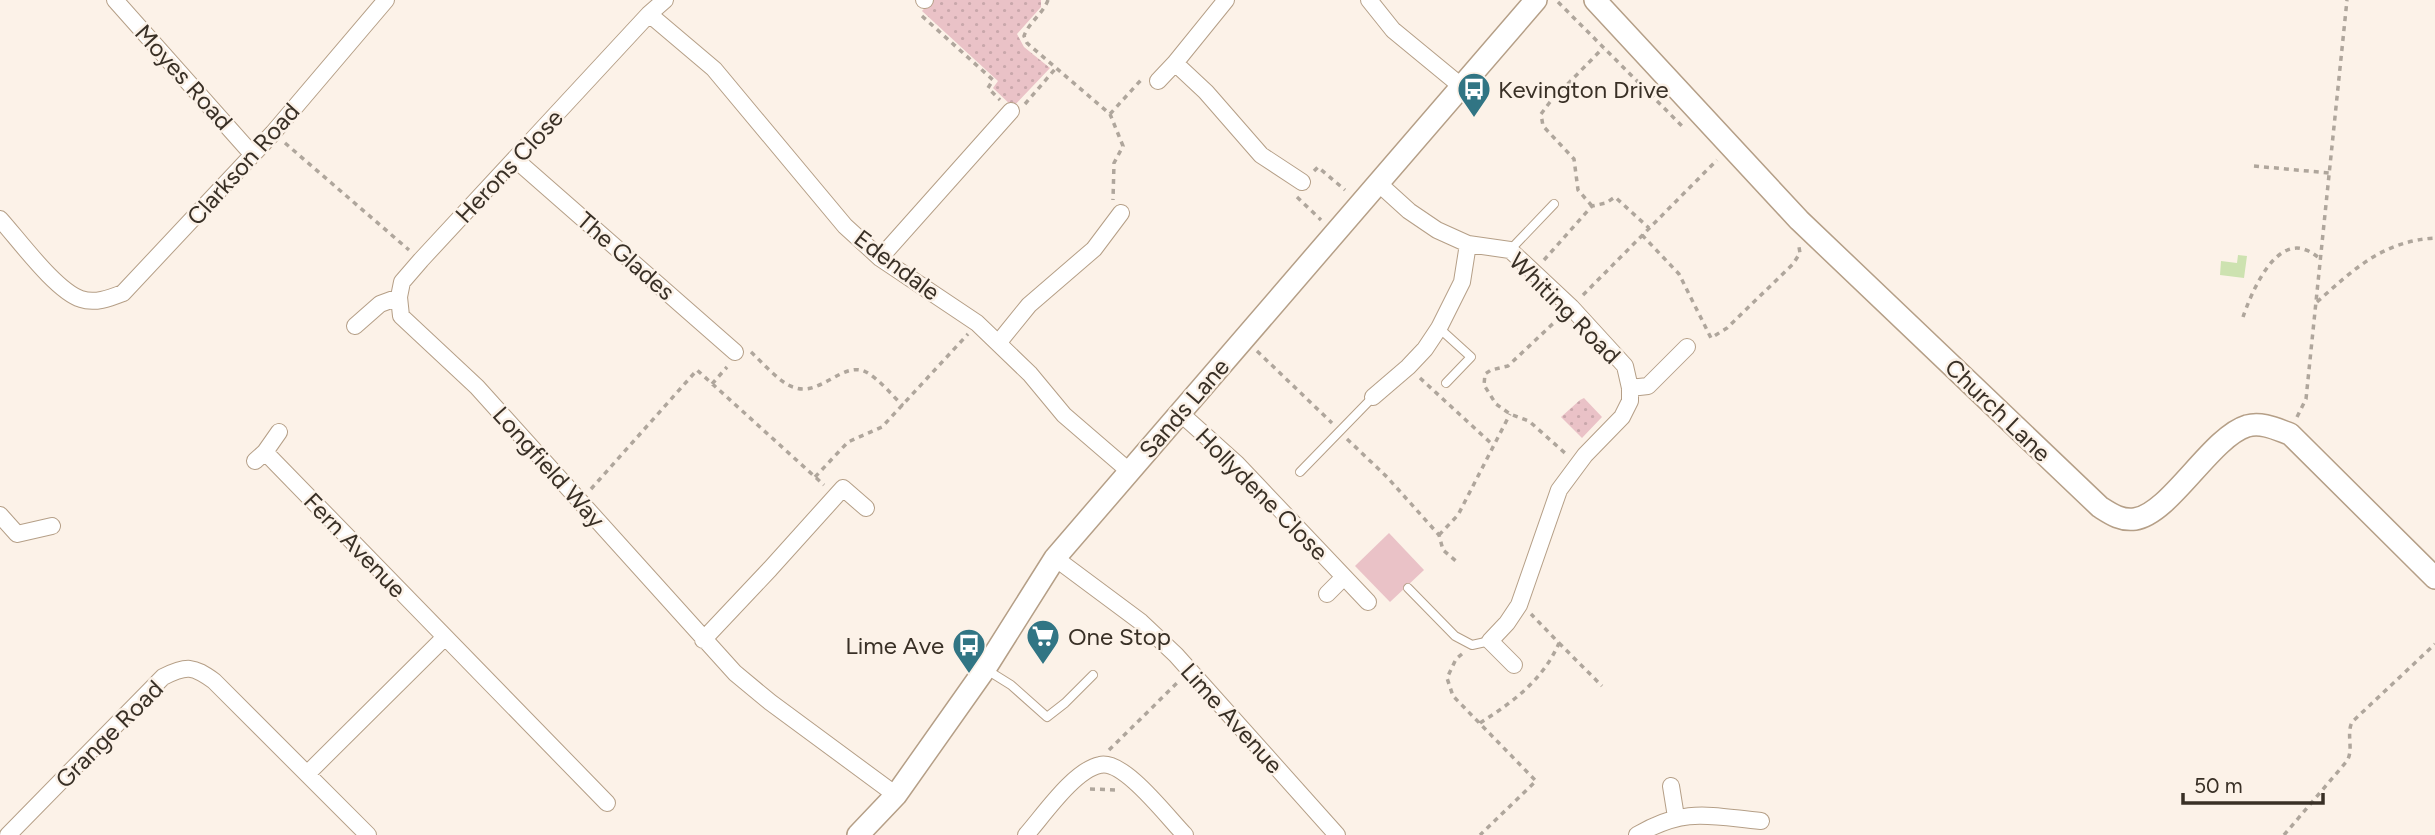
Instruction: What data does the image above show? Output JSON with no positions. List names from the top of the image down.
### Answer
{
  "streets": {
    "street": [
      "Moyes Road",
      "Clarkson Road",
      "Herons Close",
      "The Glades",
      "Edendale",
      "Whiting Road",
      "Sands Lane",
      "Church Lane",
      "Longfield Way",
      "Hollydene Close",
      "Fern Avenue",
      "Lime Avenue",
      "Grange Road"
    ]
  },
  "crossings": [
    ["Moyes Road", "Clarkson Road"],
    ["Herons Close", "The Glades"],
    ["Herons Close", "Edendale"],
    ["Herons Close", "Longfield Way"],
    ["Edendale", "Sands Lane"],
    ["Whiting Road", "Sands Lane"],
    ["Sands Lane", "Longfield Way"],
    ["Sands Lane", "Hollydene Close"],
    ["Sands Lane", "Lime Avenue"]
  ],
  "places": {
    "bus stop": ["Kevington Drive", "Lime Ave"],
    "supermarket": ["One Stop"]
  },
  "scale_bar": "50 m"
}
